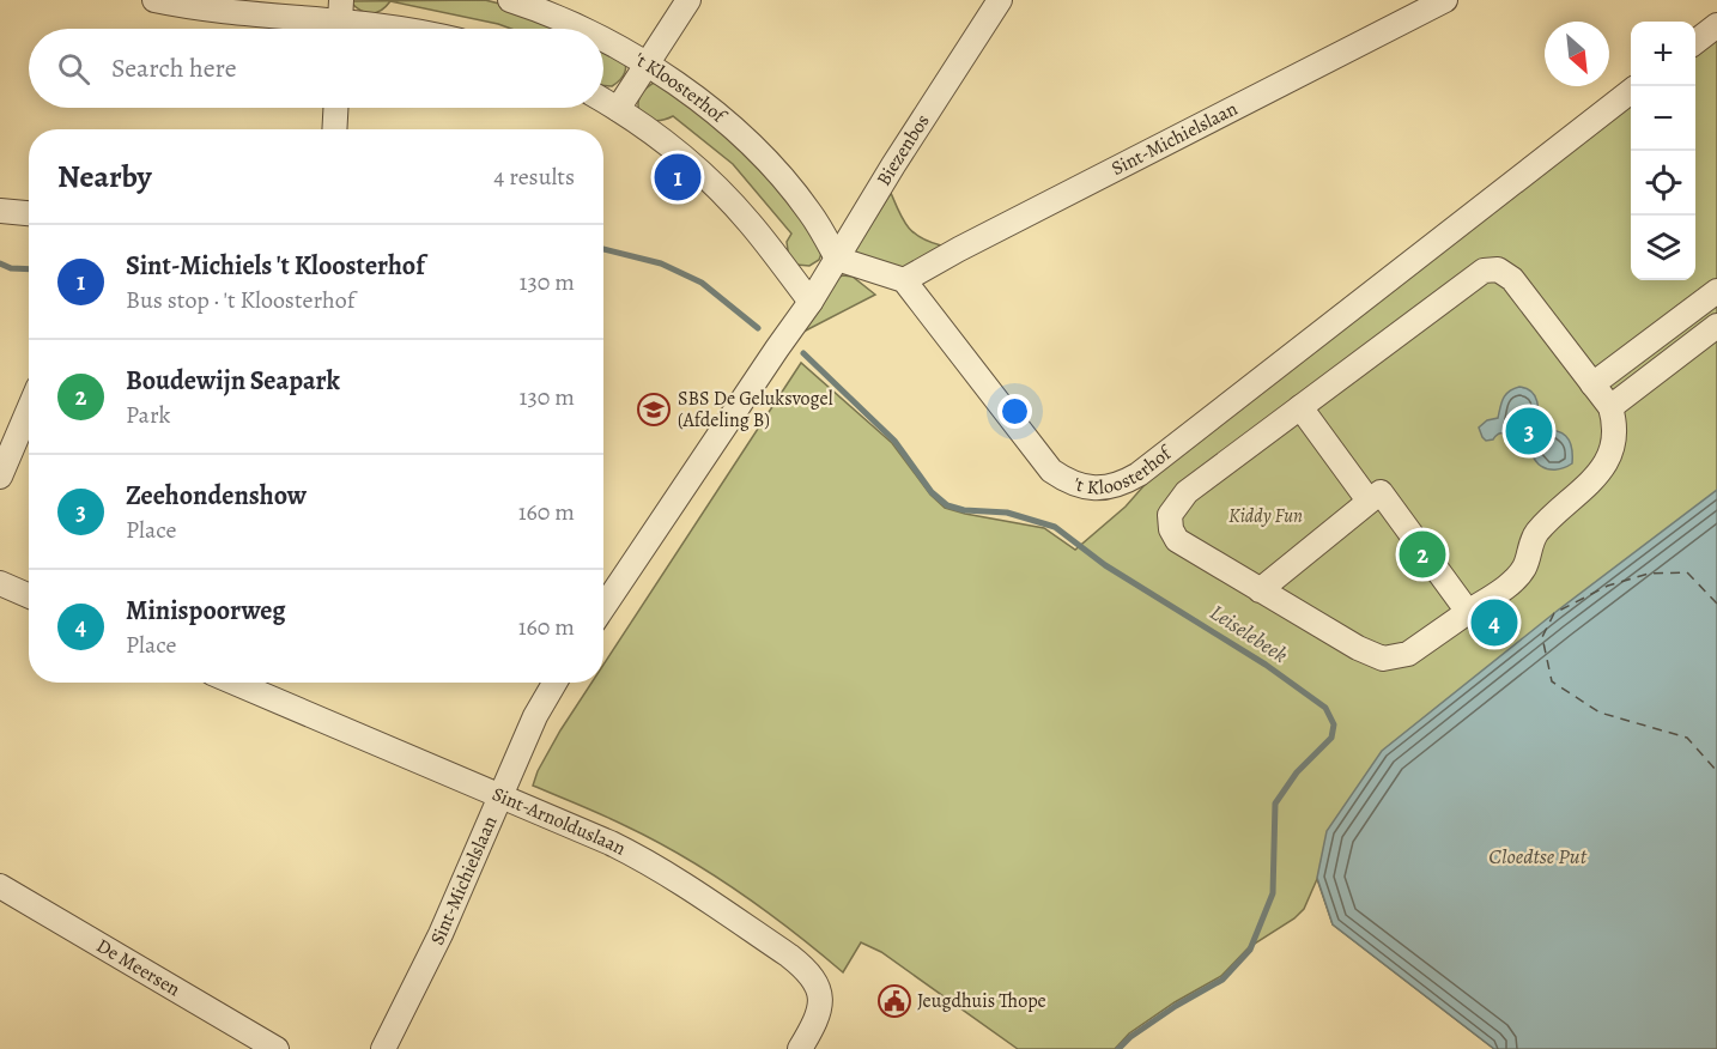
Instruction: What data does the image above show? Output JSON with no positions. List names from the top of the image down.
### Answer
{
  "streets": {
    "street": [
      "'t Kloosterhof",
      "Sint-Michielslaan",
      "Biezenbos",
      "Sint-Arnolduslaan",
      "De Meersen"
    ]
  },
  "crossings": [
    ["'t Kloosterhof", "Sint-Michielslaan"],
    ["'t Kloosterhof", "Biezenbos"],
    ["Sint-Michielslaan", "Sint-Arnolduslaan"]
  ],
  "water": ["Leiselebeek", "Cloedtse Put"],
  "parks": ["Kiddy Fun"],
  "places": {
    "school or university": ["SBS De Geluksvogel (Afdeling B)"],
    "public building": ["Jeugdhuis Thope"]
  },
  "north": "bottom right",
  "page": {
    "map_buttons": ["+", "−"],
    "search": "Search here",
    "heading": ["Nearby", "4 results"],
    "pins": [
      "1",
      "3",
      "2",
      "4"
    ],
    "list": [
      {
        "mark": "1",
        "name": "Sint-Michiels 't Kloosterhof",
        "note": "Bus stop · 't Kloosterhof",
        "value": "130 m"
      },
      {
        "mark": "2",
        "name": "Boudewijn Seapark",
        "note": "Park",
        "value": "130 m"
      },
      {
        "mark": "3",
        "name": "Zeehondenshow",
        "note": "Place",
        "value": "160 m"
      },
      {
        "mark": "4",
        "name": "Minispoorweg",
        "note": "Place",
        "value": "160 m"
      }
    ]
  }
}
